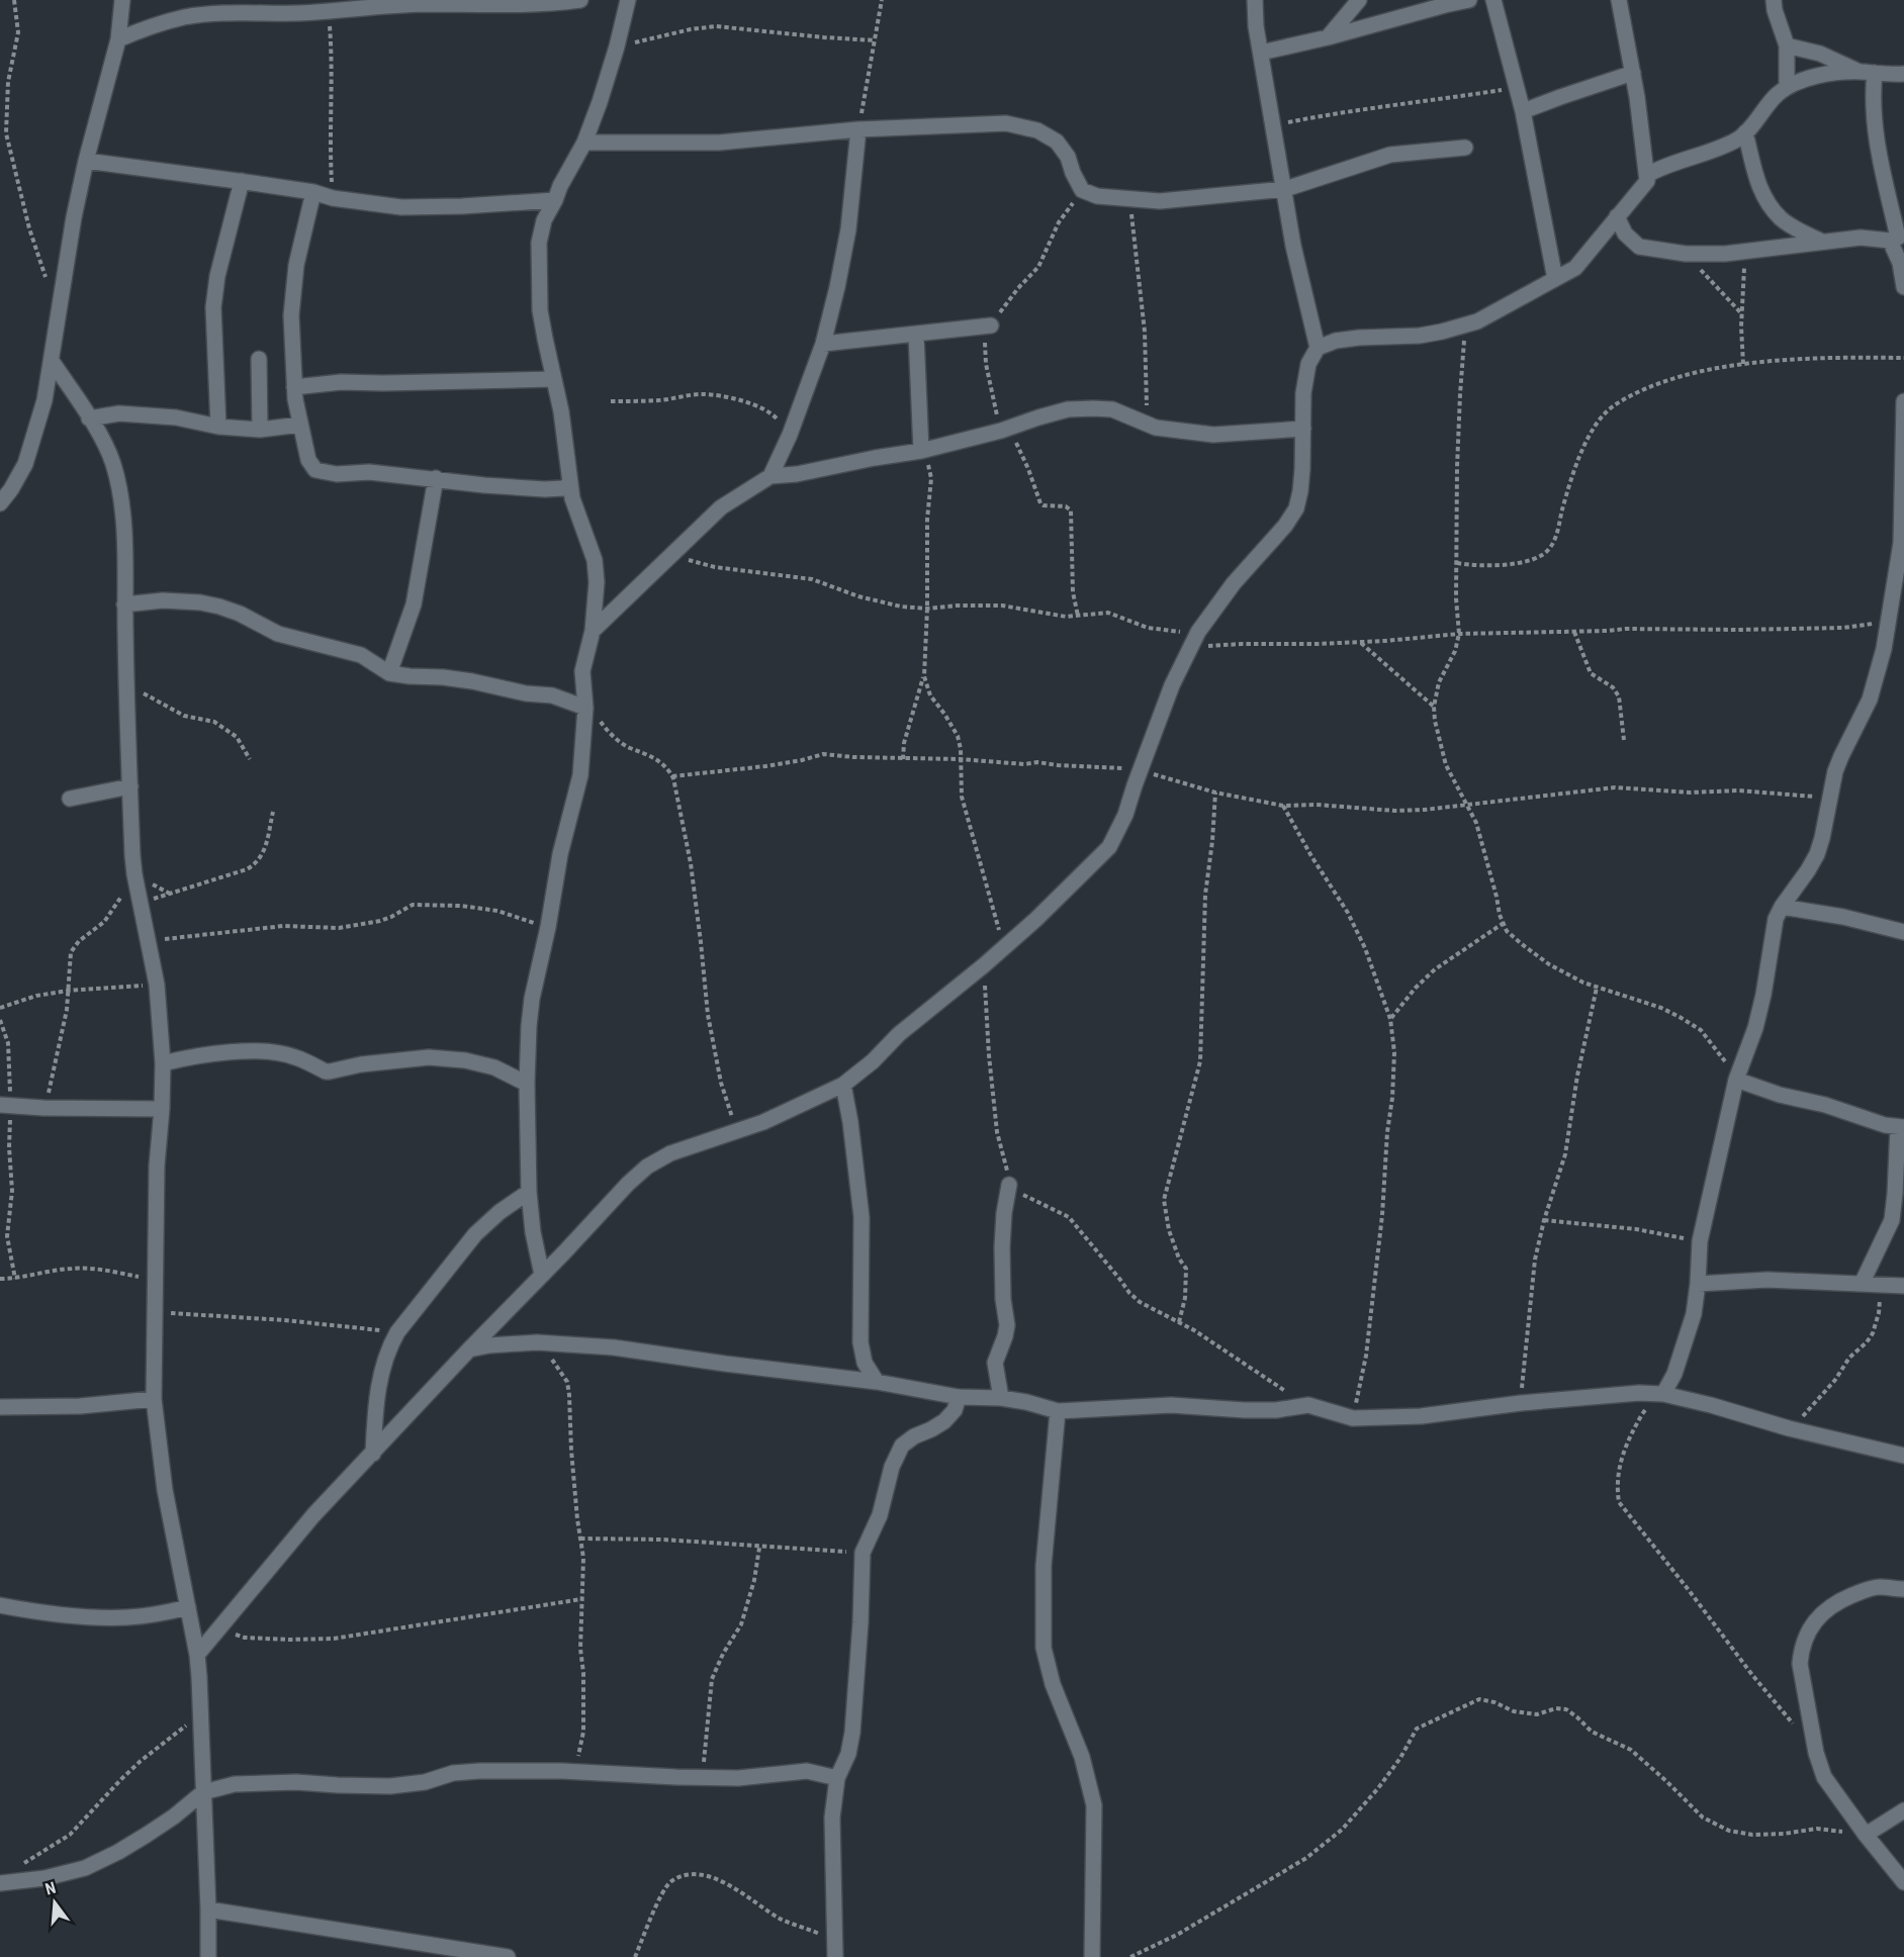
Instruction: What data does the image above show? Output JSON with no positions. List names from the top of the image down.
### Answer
{
  "north": "top"
}
